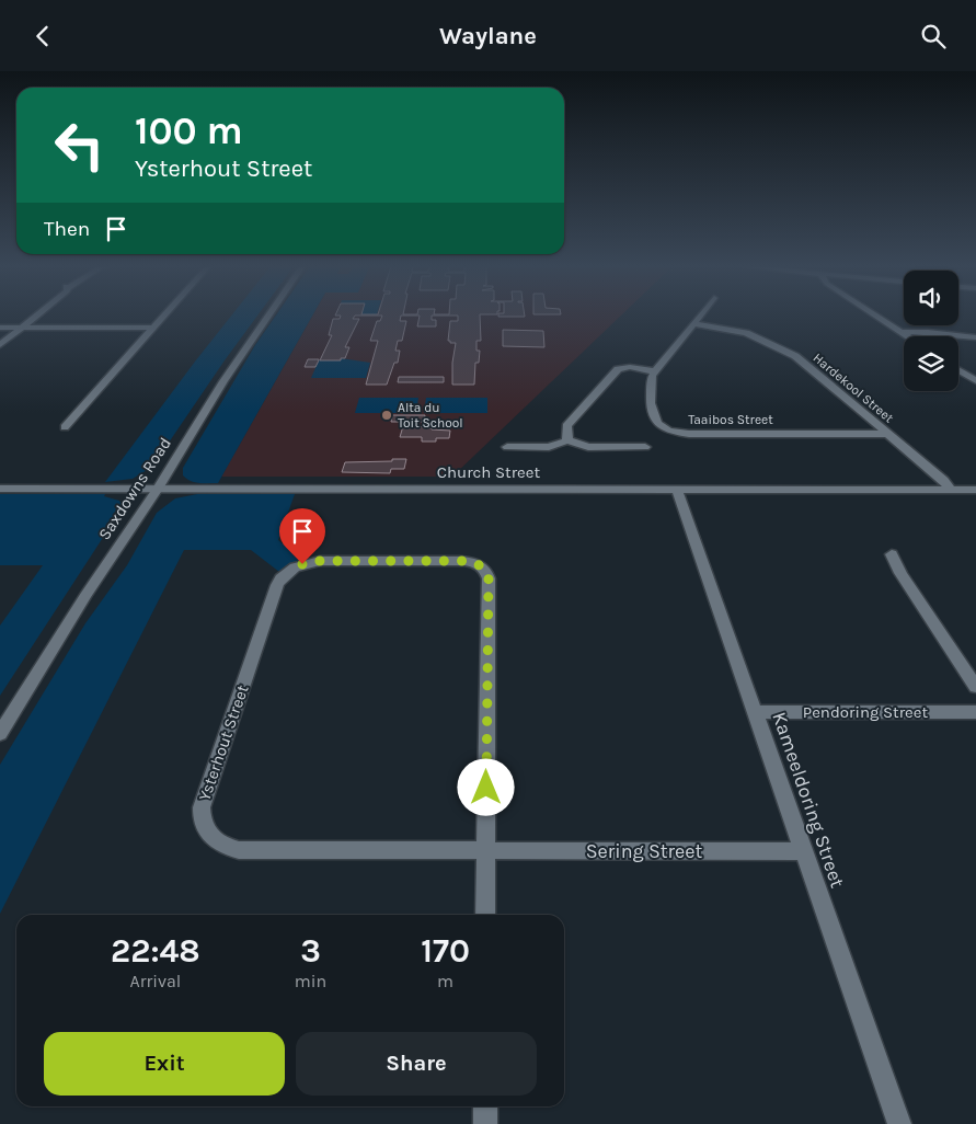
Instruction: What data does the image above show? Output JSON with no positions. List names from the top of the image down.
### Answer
{
  "streets": {
    "street": [
      "Hardekool Street",
      "Taaibos Street",
      "Church Street",
      "Saxdowns Road",
      "Pendoring Street",
      "Ysterhout Street",
      "Kameeldoring Street",
      "Sering Street"
    ]
  },
  "crossings": [
    ["Hardekool Street", "Taaibos Street"],
    ["Hardekool Street", "Church Street"],
    ["Church Street", "Saxdowns Road"],
    ["Church Street", "Kameeldoring Street"],
    ["Pendoring Street", "Kameeldoring Street"],
    ["Ysterhout Street", "Sering Street"],
    ["Kameeldoring Street", "Sering Street"]
  ],
  "places": ["Alta du Toit School"],
  "page": {
    "header": "Waylane",
    "turn": ["100 m", "Ysterhout Street"],
    "then": "Then",
    "eta": [
      "22:48",
      "Arrival",
      "3",
      "min",
      "170",
      "m"
    ],
    "buttons": ["Exit", "Share"]
  }
}
